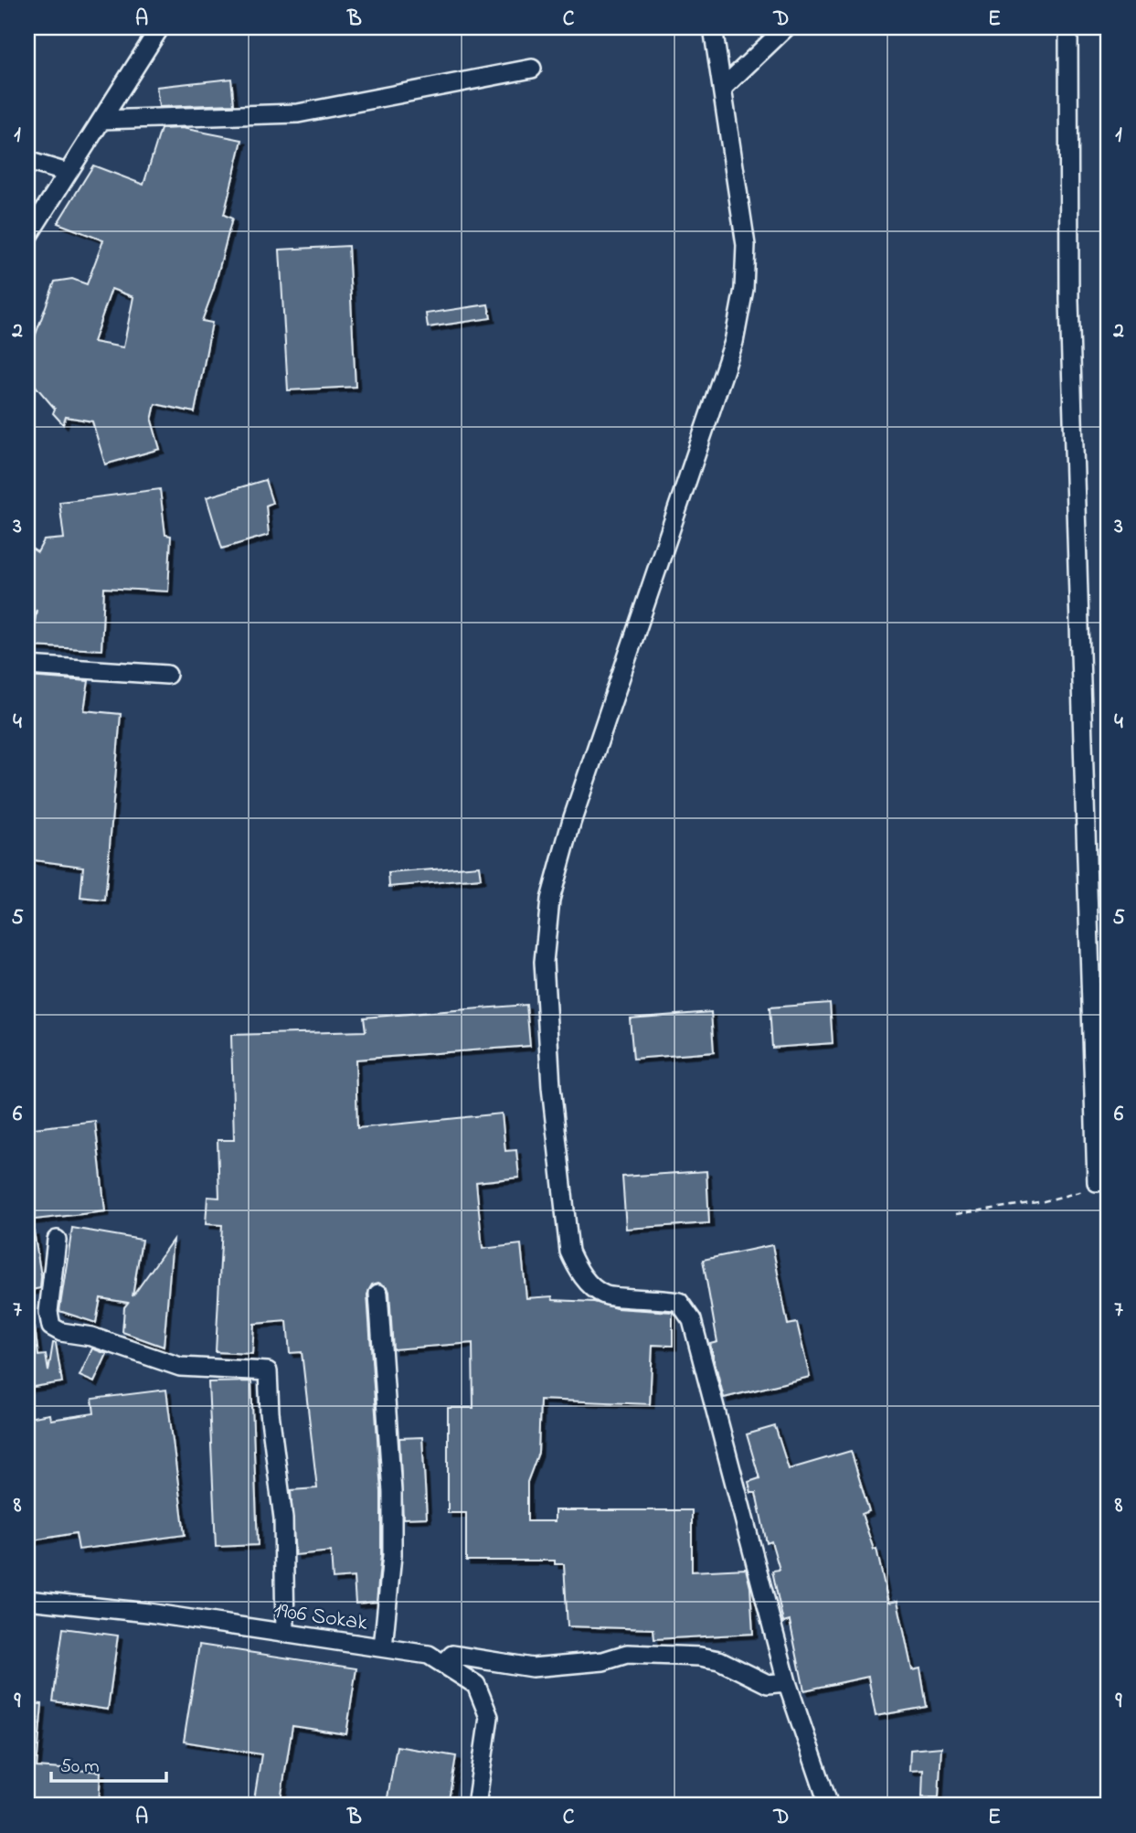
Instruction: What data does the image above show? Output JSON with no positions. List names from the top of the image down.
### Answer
{
  "streets": {
    "street": ["1906 Sokak"]
  },
  "scale_bar": "50 m",
  "grid": {
    "columns": [
      "A",
      "B",
      "C",
      "D",
      "E"
    ],
    "rows": [
      "1",
      "2",
      "3",
      "4",
      "5",
      "6",
      "7",
      "8",
      "9"
    ]
  }
}
